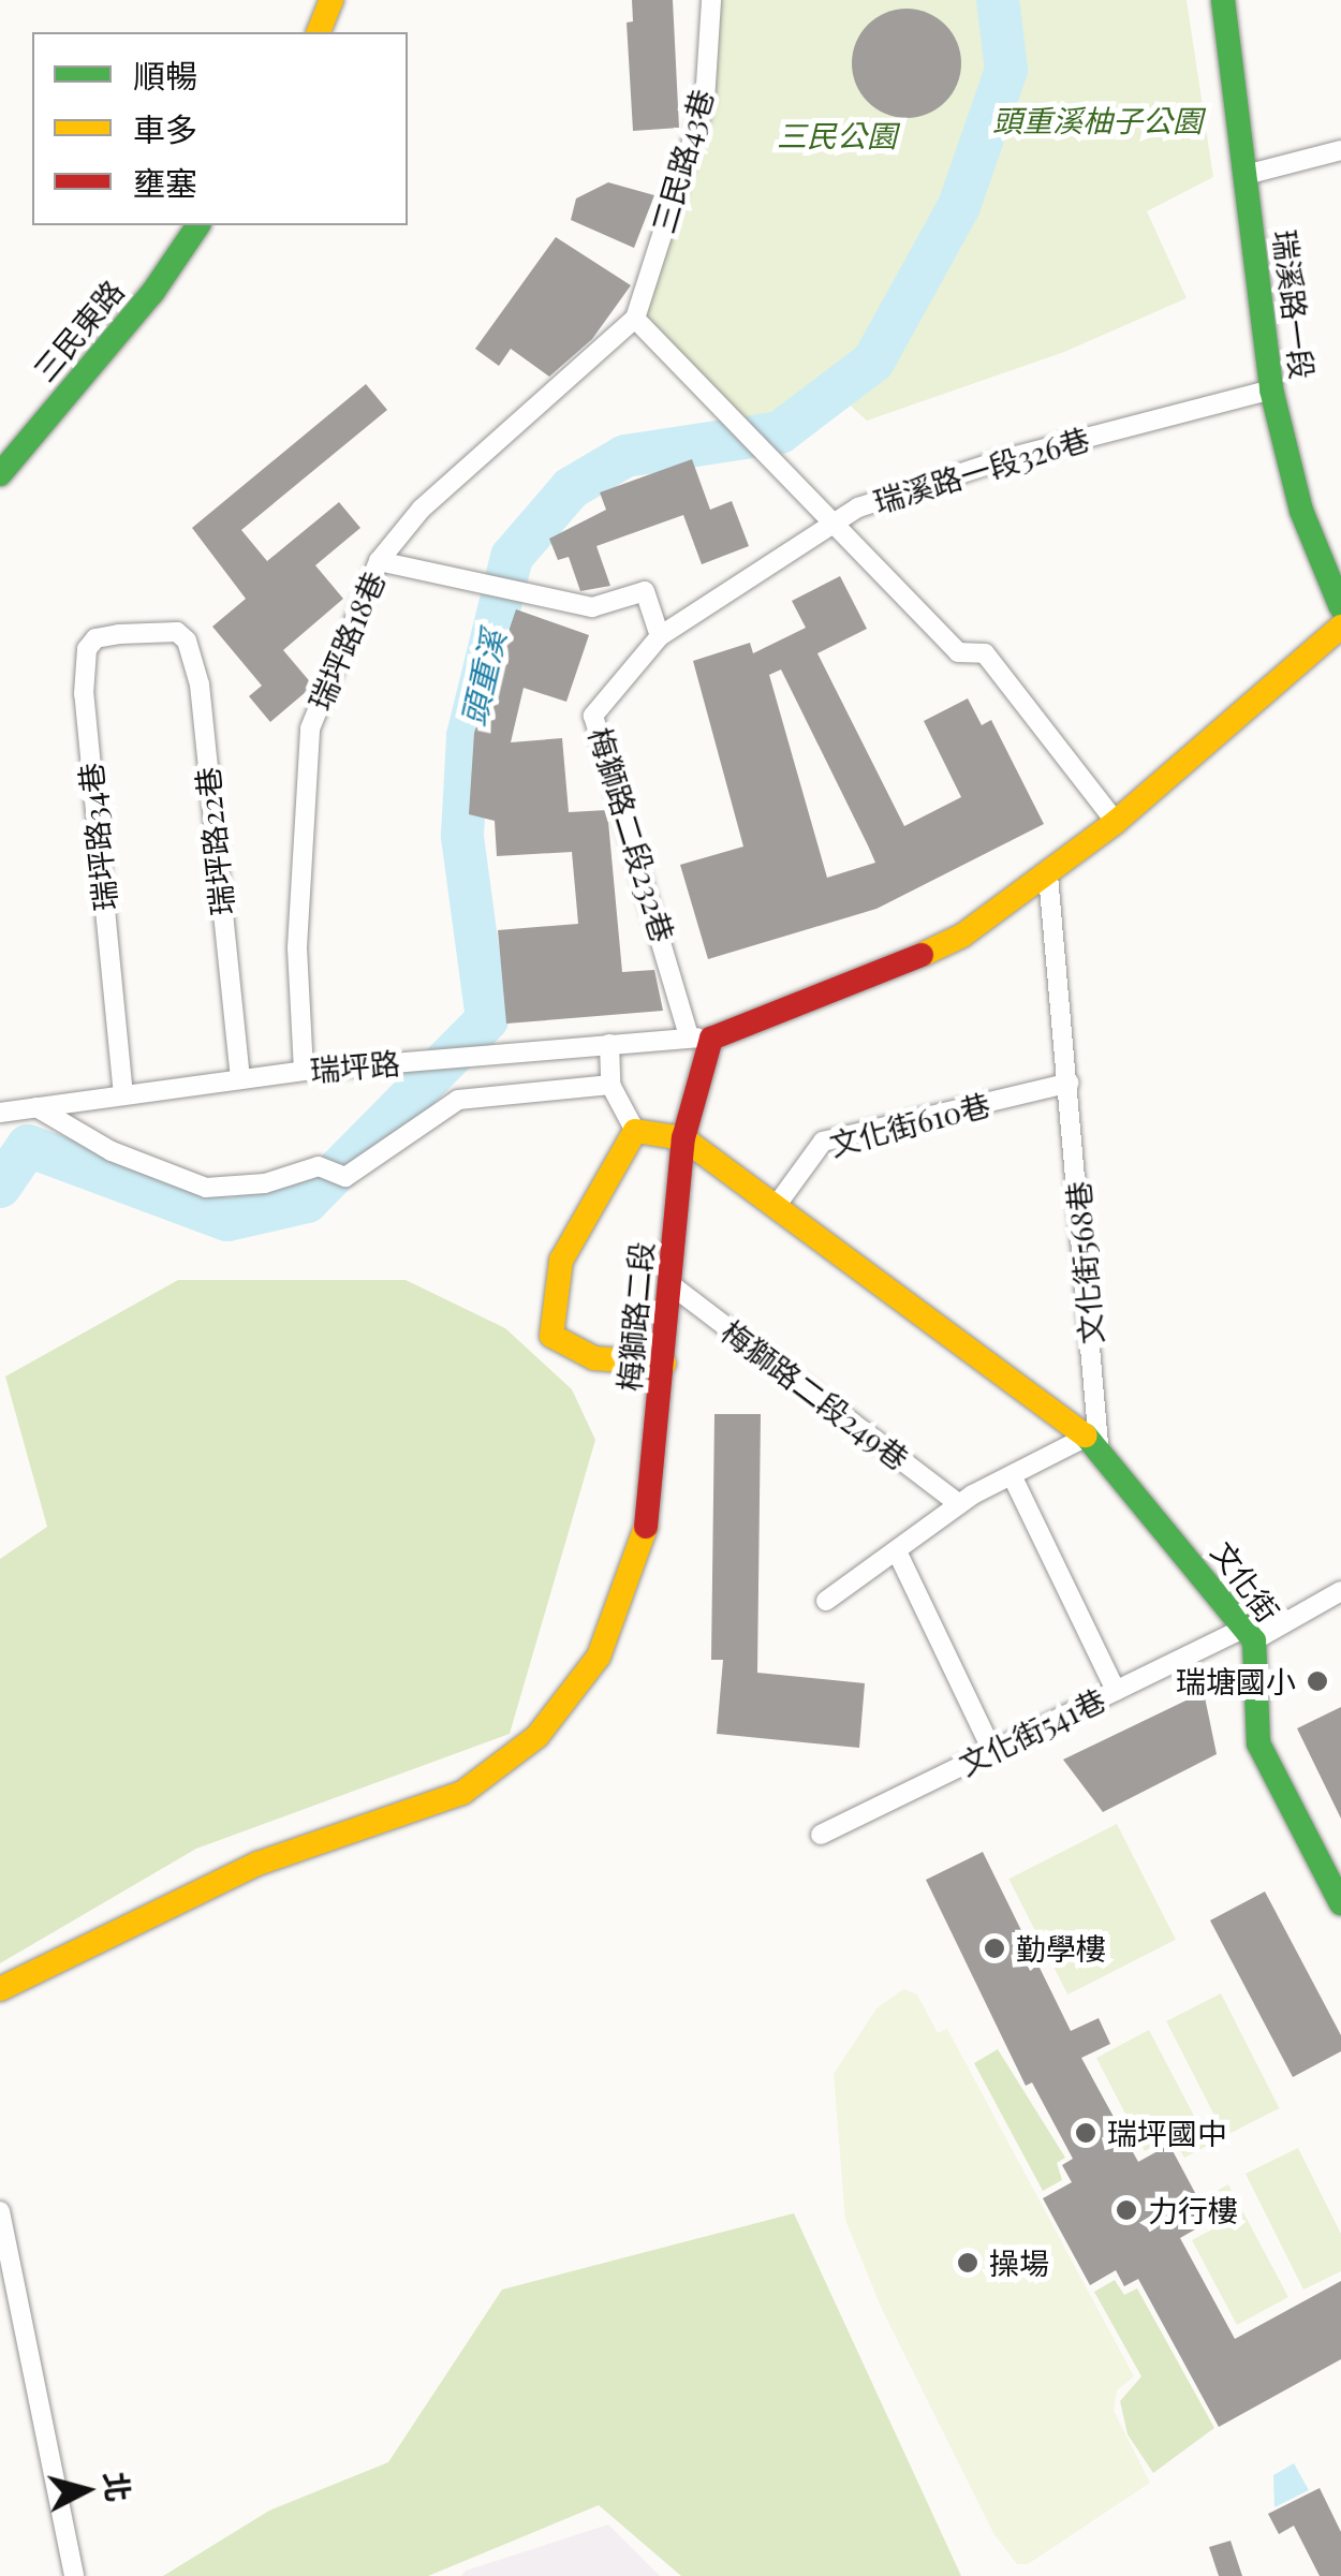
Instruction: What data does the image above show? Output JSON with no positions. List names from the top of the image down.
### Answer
{
  "streets": {
    "street": [
      "三民路43巷",
      "瑞溪路一段",
      "三民東路",
      "瑞溪路一段326巷",
      "瑞坪路18巷",
      "梅獅路二段232巷",
      "瑞坪路34巷",
      "瑞坪路22巷",
      "瑞坪路",
      "文化街610巷",
      "文化街568巷",
      "梅獅路二段",
      "梅獅路二段249巷",
      "文化街",
      "文化街541巷"
    ]
  },
  "crossings": [
    ["三民路43巷", "瑞坪路18巷"],
    ["瑞溪路一段", "瑞溪路一段326巷"],
    ["瑞溪路一段326巷", "梅獅路二段232巷"],
    ["瑞坪路18巷", "瑞坪路"],
    ["梅獅路二段232巷", "瑞坪路"],
    ["梅獅路二段232巷", "梅獅路二段"],
    ["瑞坪路34巷", "瑞坪路22巷"],
    ["瑞坪路34巷", "瑞坪路"],
    ["瑞坪路22巷", "瑞坪路"],
    ["瑞坪路", "梅獅路二段"],
    ["文化街610巷", "文化街568巷"],
    ["文化街610巷", "文化街"],
    ["文化街568巷", "文化街"],
    ["梅獅路二段", "梅獅路二段249巷"],
    ["梅獅路二段", "文化街"],
    ["文化街", "文化街541巷"]
  ],
  "water": ["頭重溪"],
  "parks": ["頭重溪柚子公園", "三民公園"],
  "places": [
    "瑞塘國小",
    "勤學樓",
    "瑞坪國中",
    "力行樓",
    "操場"
  ],
  "legend": ["順暢", "車多", "壅塞"],
  "north": "right"
}
